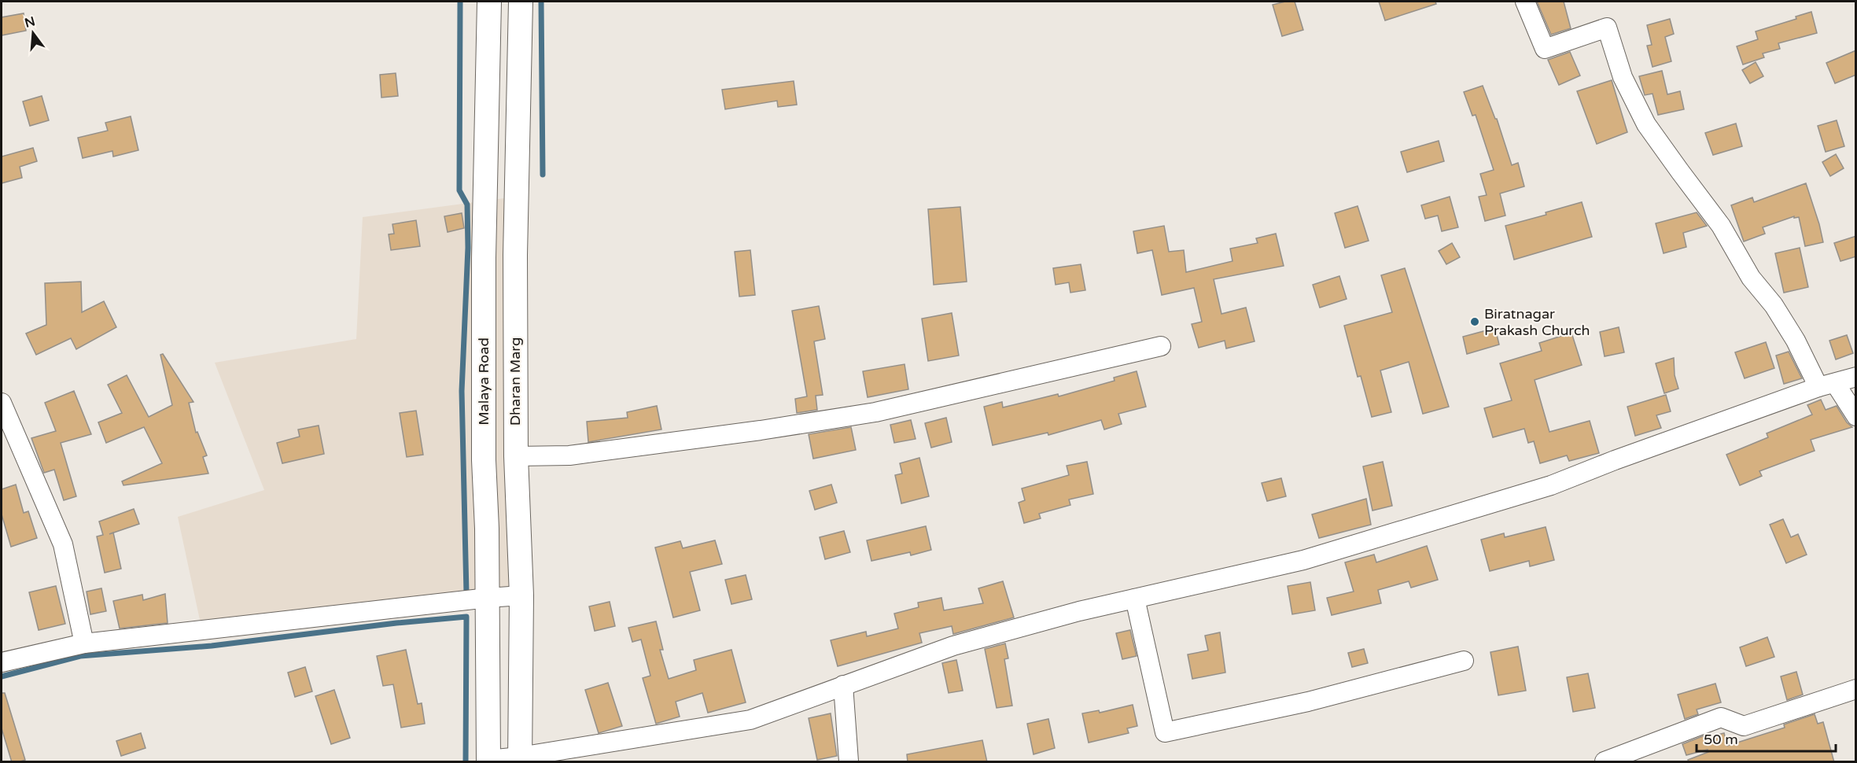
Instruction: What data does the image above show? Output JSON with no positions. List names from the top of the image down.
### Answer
{
  "streets": {
    "main road": ["Malaya Road", "Dharan Marg"]
  },
  "places": ["Biratnagar Prakash Church"],
  "scale_bar": "50 m",
  "north": "top"
}
